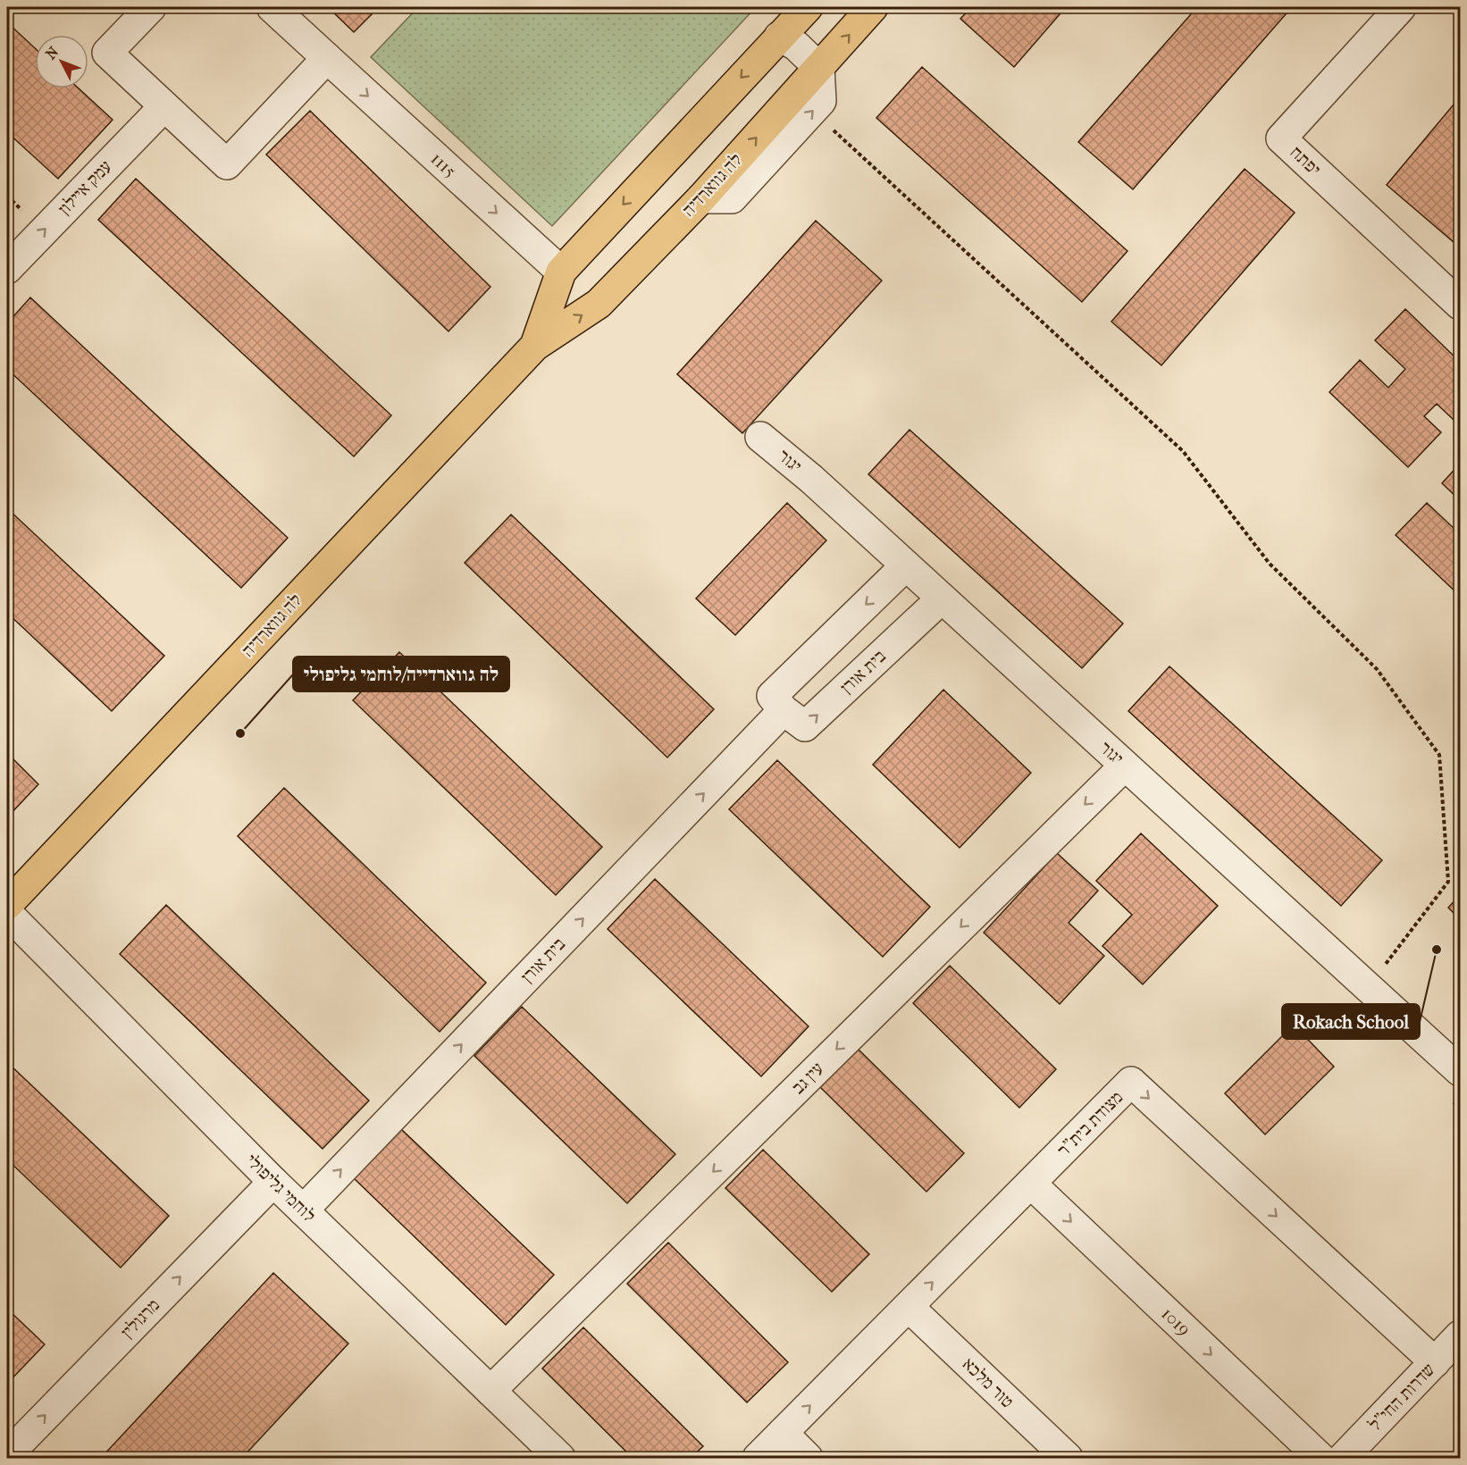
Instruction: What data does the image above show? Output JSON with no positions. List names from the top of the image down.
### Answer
{
  "streets": {
    "main road": ["לה גווארדיה"],
    "street": [
      "יפתח",
      "1115",
      "עמק איילון",
      "יגור",
      "בית אורן",
      "עין גב",
      "מצודת בית\"ר",
      "לוחמי גליפולי",
      "מרגולין",
      "1019",
      "טור מלכא",
      "שדרות החי\"ל"
    ]
  },
  "crossings": [
    ["1115", "לה גווארדיה"],
    ["יגור", "בית אורן"],
    ["יגור", "עין גב"],
    ["בית אורן", "לוחמי גליפולי"],
    ["עין גב", "לוחמי גליפולי"],
    ["מצודת בית\"ר", "1019"],
    ["מצודת בית\"ר", "טור מלכא"],
    ["מצודת בית\"ר", "שדרות החי\"ל"],
    ["לוחמי גליפולי", "מרגולין"]
  ],
  "one_way": [
    "1115",
    "עמק איילון",
    "בית אורן",
    "עין גב",
    "מרגולין",
    "1019"
  ],
  "places": ["לה גווארדייה/לוחמי גליפולי", "Rokach School"],
  "north": "top left"
}
